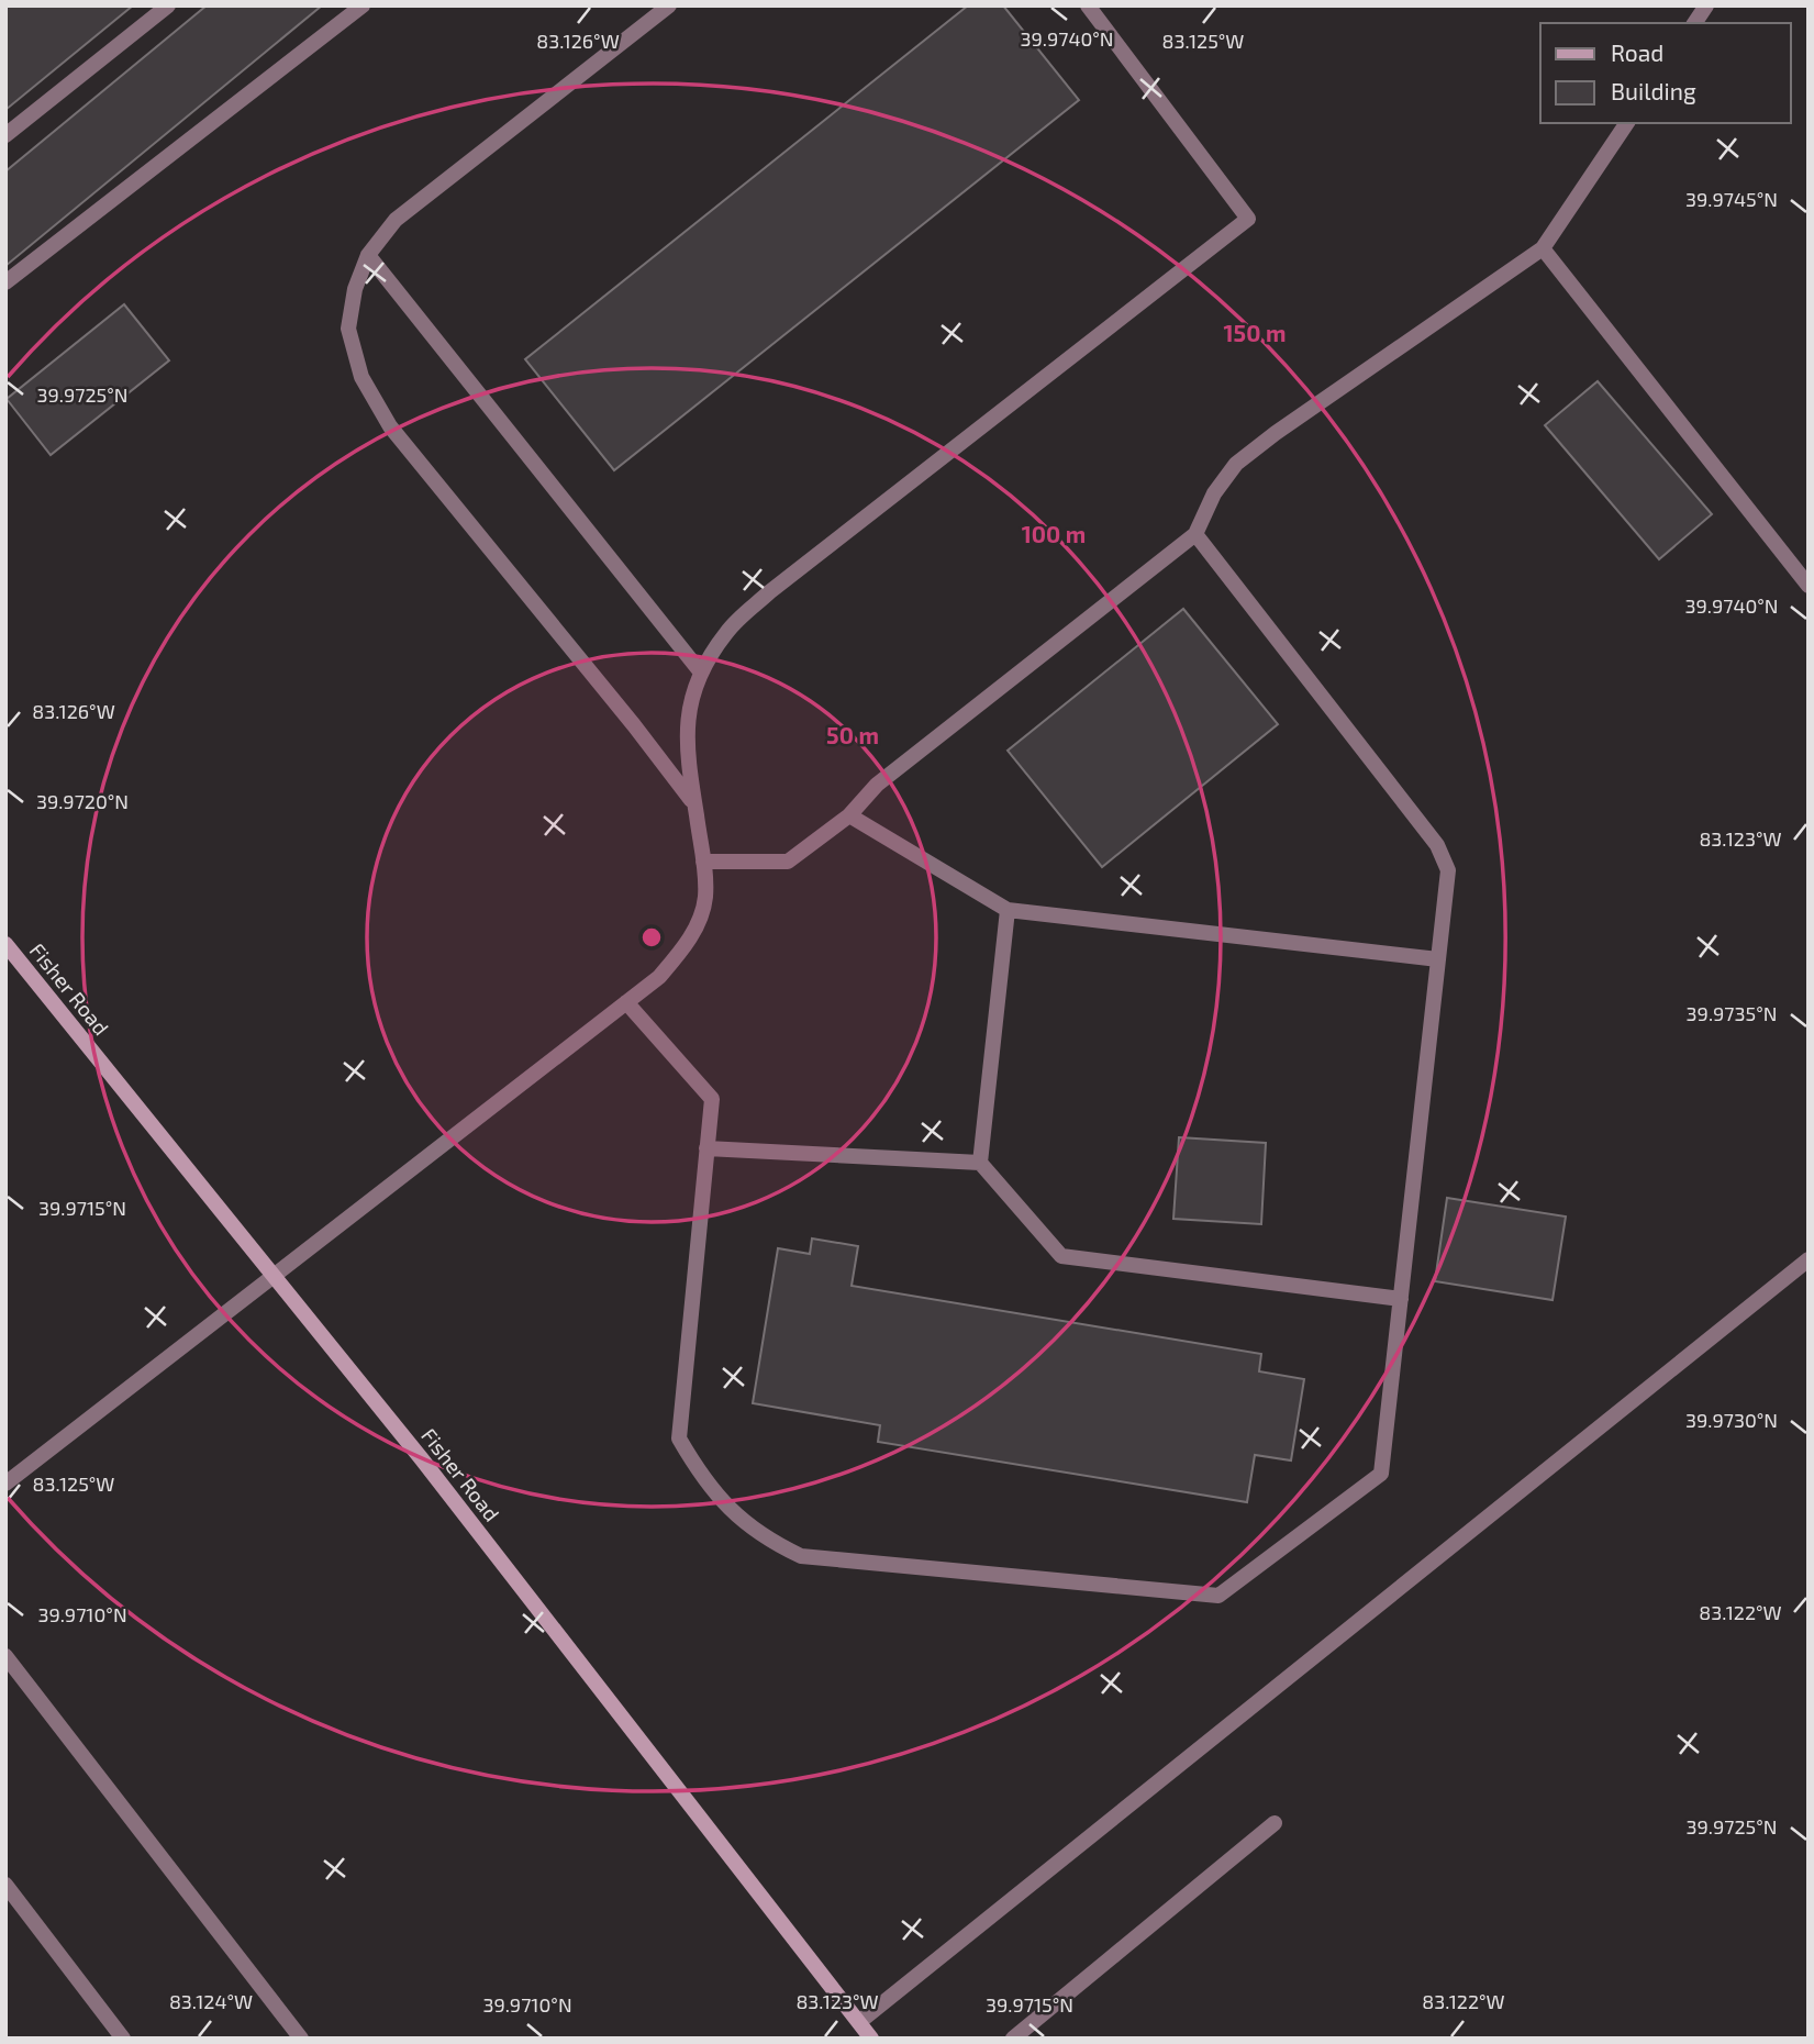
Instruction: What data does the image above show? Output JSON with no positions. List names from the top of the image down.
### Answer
{
  "streets": {
    "main road": ["Fisher Road"]
  },
  "legend": ["Road", "Building"],
  "coordinates": [
    "39.9740°N",
    "83.126°W",
    "83.125°W",
    "39.9745°N",
    "39.9725°N",
    "39.9720°N",
    "83.123°W",
    "39.9735°N",
    "39.9715°N",
    "39.9730°N",
    "83.122°W",
    "39.9710°N",
    "83.124°W"
  ],
  "rings": ["150 m", "100 m", "50 m"]
}
